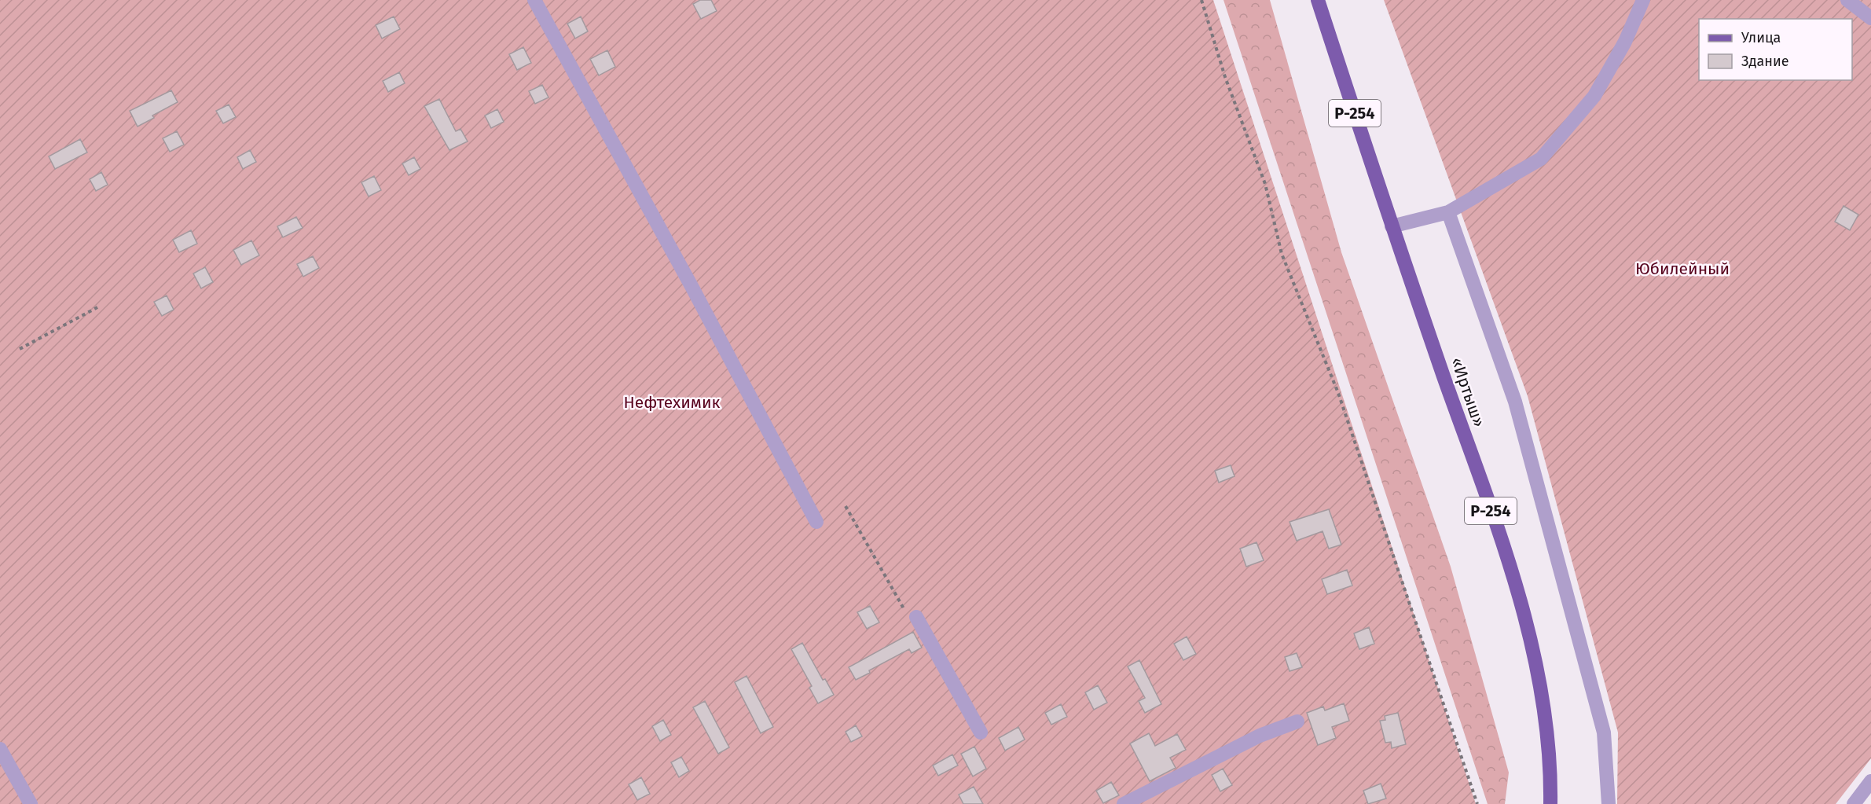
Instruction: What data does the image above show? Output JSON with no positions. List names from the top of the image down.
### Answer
{
  "streets": {
    "main road": ["Р-254", "«Иртыш»"]
  },
  "parks": ["Юбилейный", "Нефтехимик"],
  "legend": ["Улица", "Здание"]
}
